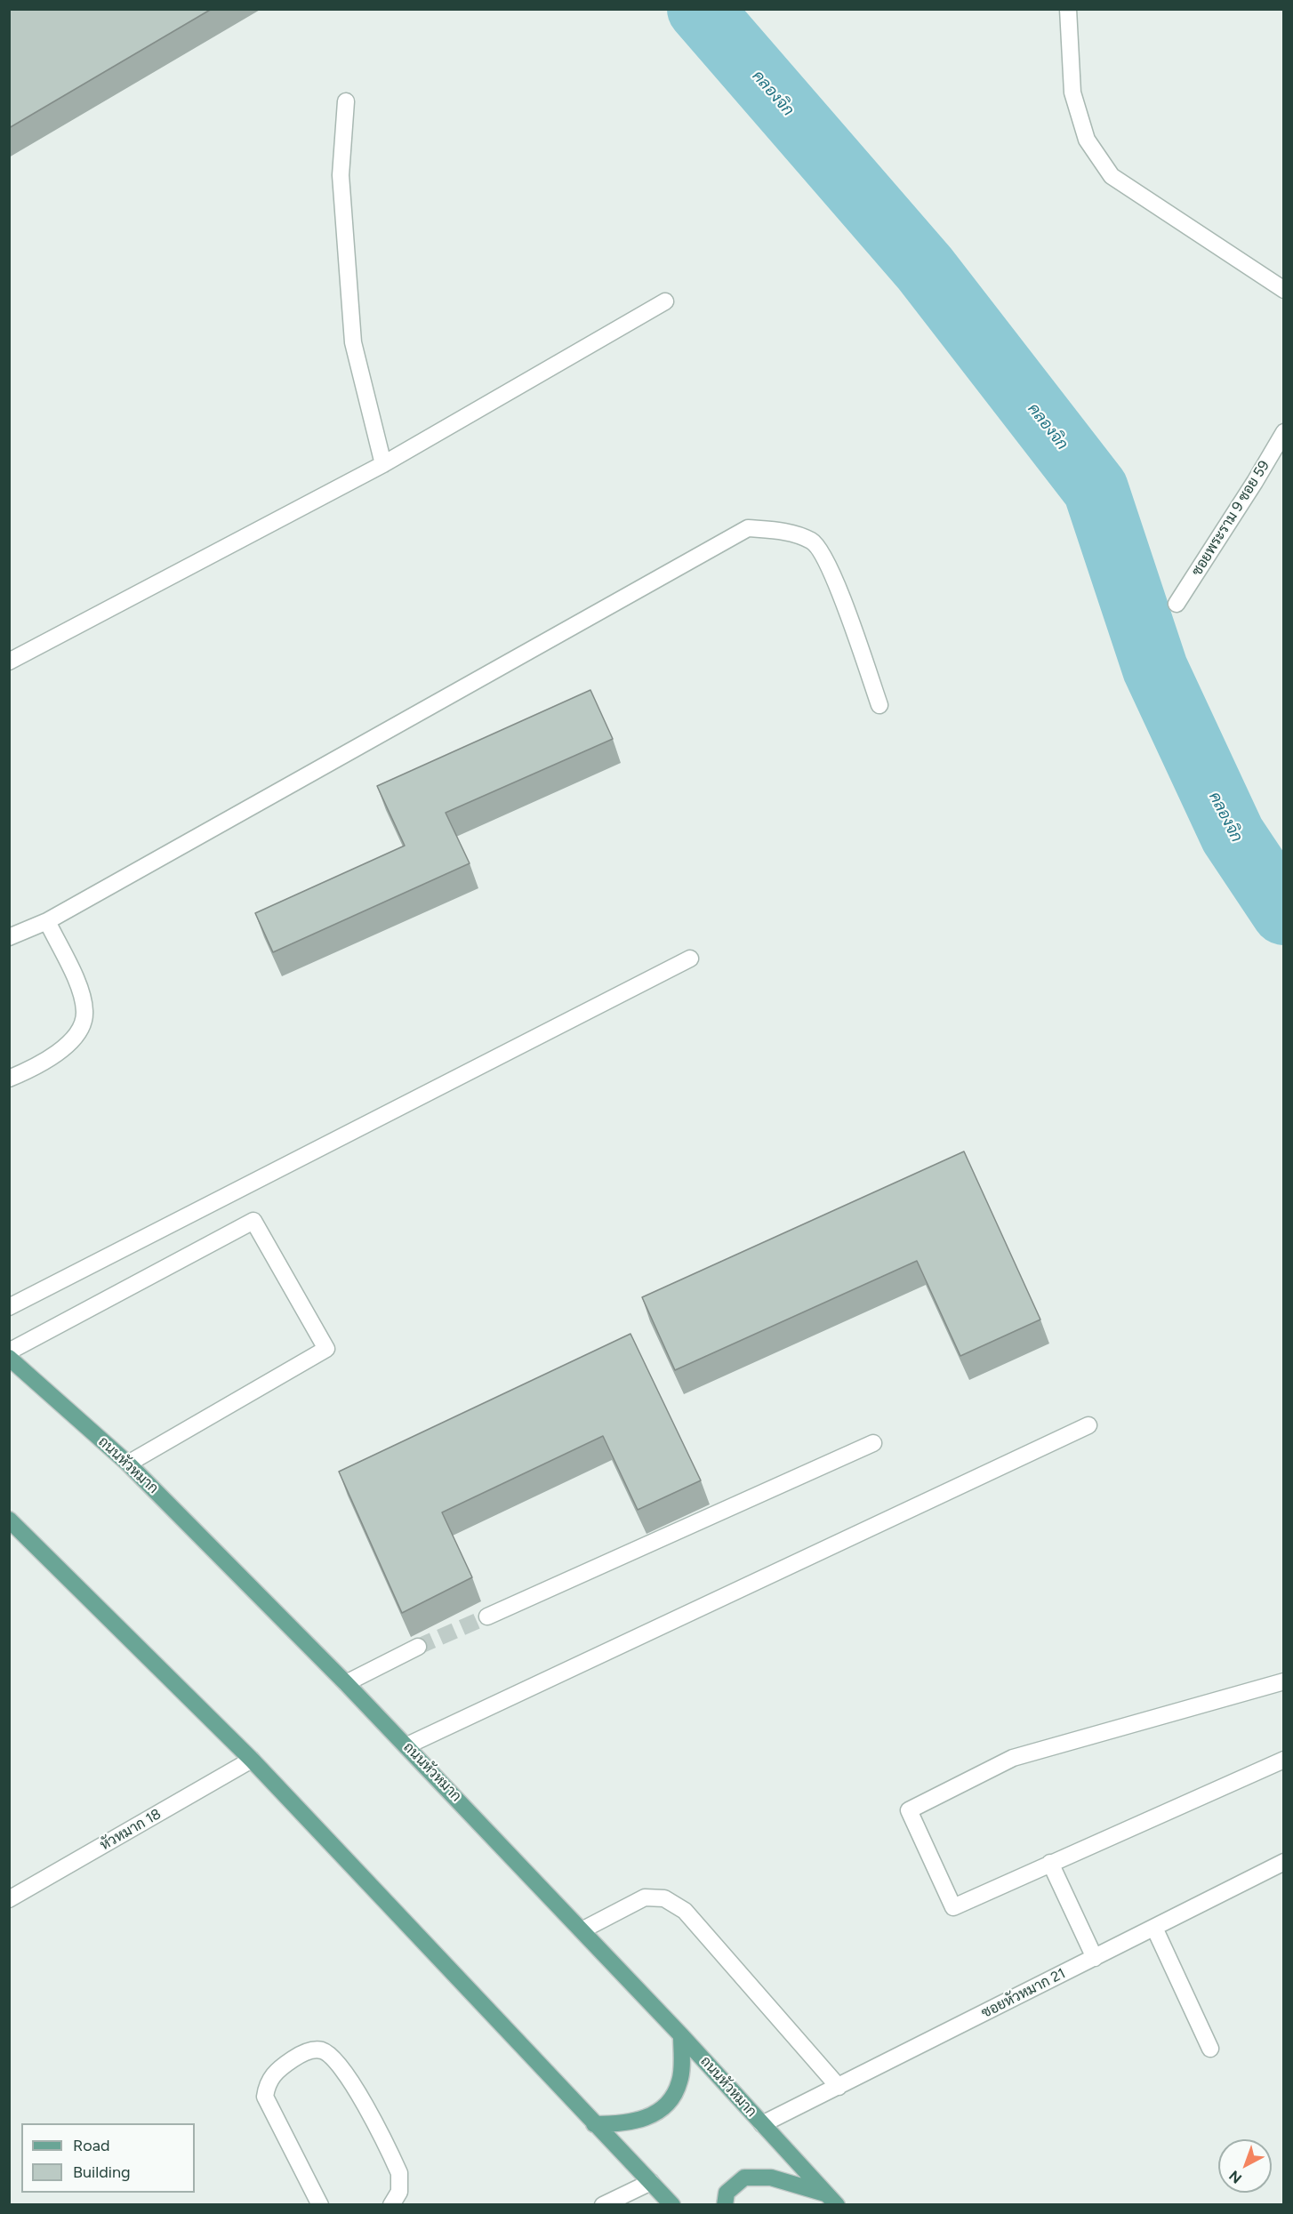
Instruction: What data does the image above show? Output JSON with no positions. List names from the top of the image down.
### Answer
{
  "streets": {
    "main road": ["ถนนหัวหมาก"],
    "street": ["ซอยพระราม 9 ซอย 59", "หัวหมาก 18", "ซอยหัวหมาก 21"]
  },
  "crossings": [
    ["ถนนหัวหมาก", "ซอยหัวหมาก 21"]
  ],
  "water": ["คลองจิก"],
  "legend": ["Road", "Building"],
  "north": "bottom left"
}
